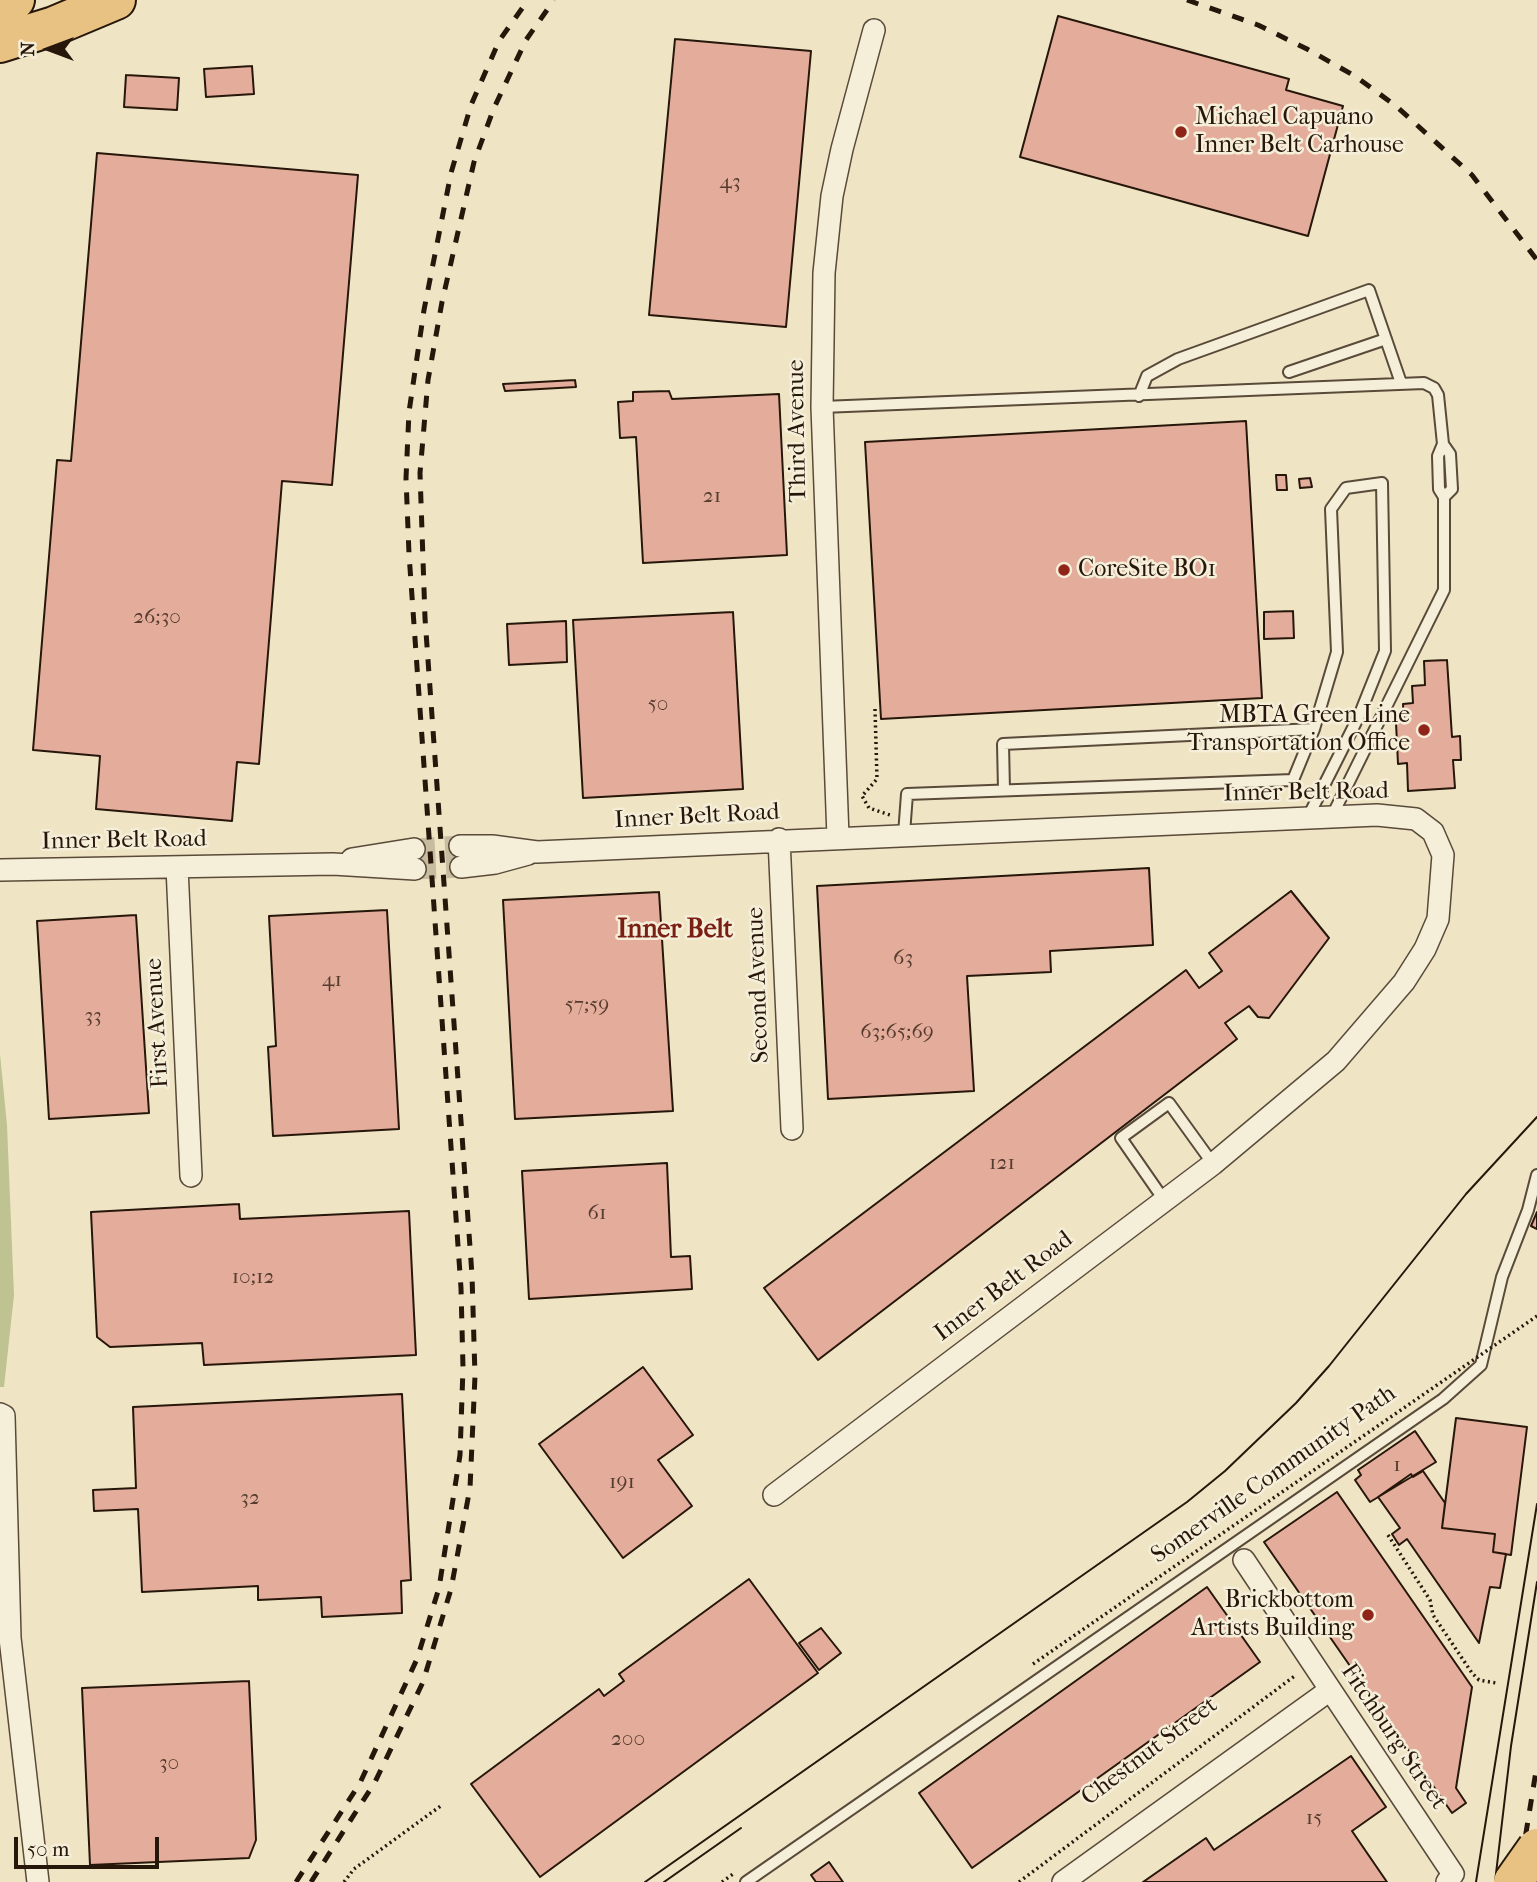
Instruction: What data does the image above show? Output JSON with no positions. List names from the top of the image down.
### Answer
{
  "streets": {
    "street": [
      "Third Avenue",
      "Inner Belt Road",
      "Second Avenue",
      "First Avenue",
      "Fitchburg Street"
    ],
    "path": ["Somerville Community Path", "Chestnut Street"]
  },
  "crossings": [
    ["Third Avenue", "Inner Belt Road"],
    ["Inner Belt Road", "Second Avenue"],
    ["Inner Belt Road", "First Avenue"],
    ["Fitchburg Street", "Chestnut Street"]
  ],
  "districts": ["Inner Belt"],
  "places": [
    "Michael Capuano Inner Belt Carhouse",
    "CoreSite BO1",
    "MBTA Green Line Transportation Office",
    "Brickbottom Artists Building"
  ],
  "house_numbers": [
    "43",
    "21",
    "26;30",
    "50",
    "63",
    "41",
    "57;59",
    "33",
    "63;65;69",
    "121",
    "61",
    "10;12",
    "1",
    "191",
    "32",
    "200",
    "30",
    "15"
  ],
  "scale_bar": "50 m",
  "north": "left"
}
